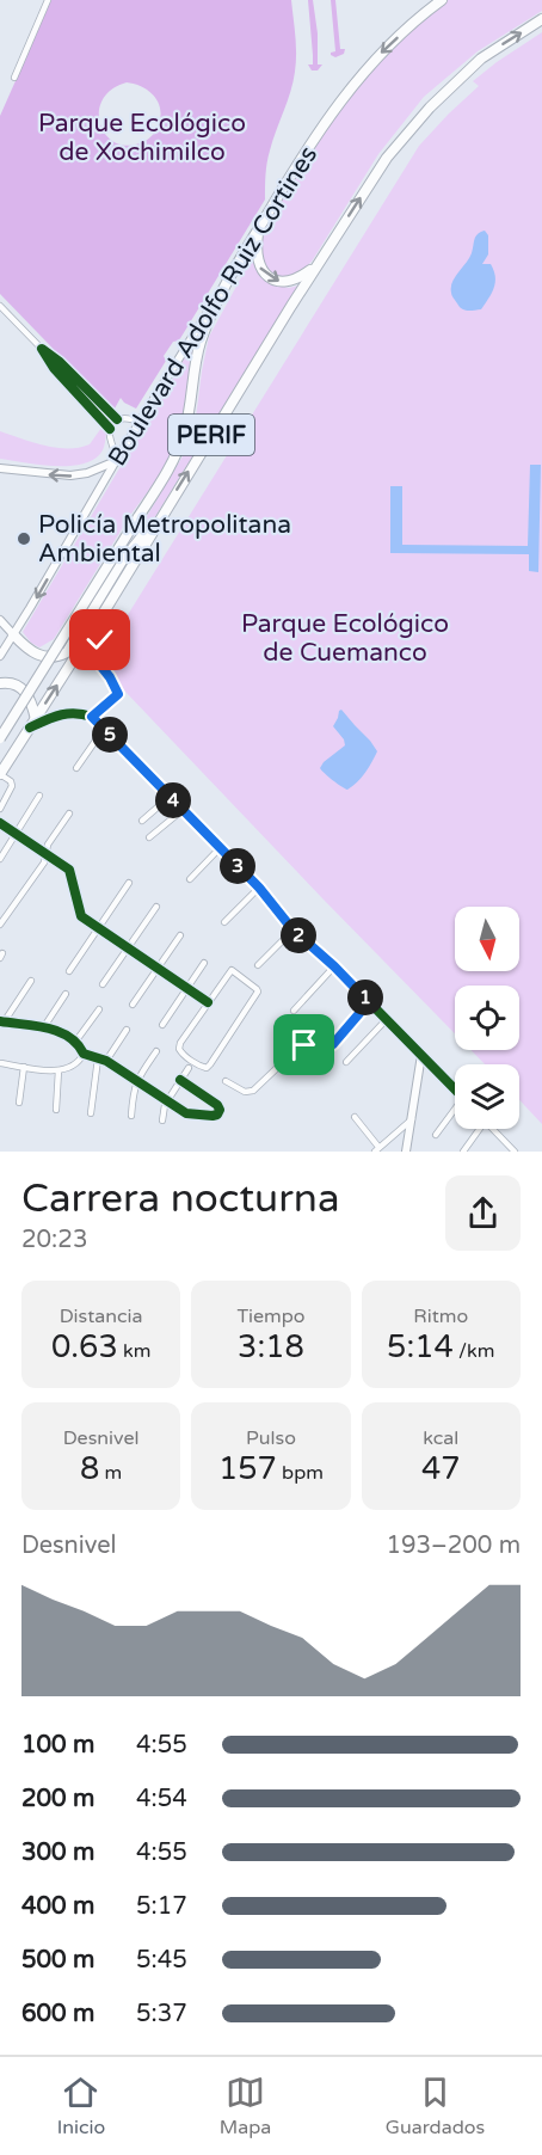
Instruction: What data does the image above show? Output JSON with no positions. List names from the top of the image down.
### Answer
{
  "streets": {
    "highway": ["Boulevard Adolfo Ruiz Cortines", "PERIF"]
  },
  "crossings": [
    ["Boulevard Adolfo Ruiz Cortines", "PERIF"]
  ],
  "parks": ["Parque Ecológico de Xochimilco", "Parque Ecológico de Cuemanco"],
  "places": ["Policía Metropolitana Ambiental"],
  "north": "bottom",
  "page": {
    "pins": [
      "5",
      "4",
      "3",
      "2",
      "1"
    ],
    "heading": ["Carrera nocturna", "20:23"],
    "stats": [
      ["Distancia", "0.63 km"],
      ["Tiempo", "3:18"],
      ["Ritmo", "5:14 /km"],
      ["Desnivel", "8 m"],
      ["Pulso", "157 bpm"],
      ["kcal", "47"]
    ],
    "chart": ["Desnivel", "193–200 m"],
    "list": [
      {
        "name": "100 m",
        "note": "4:55"
      },
      {
        "name": "200 m",
        "note": "4:54"
      },
      {
        "name": "300 m",
        "note": "4:55"
      },
      {
        "name": "400 m",
        "note": "5:17"
      },
      {
        "name": "500 m",
        "note": "5:45"
      },
      {
        "name": "600 m",
        "note": "5:37"
      }
    ],
    "tabs": ["Inicio", "Mapa", "Guardados"]
  }
}
